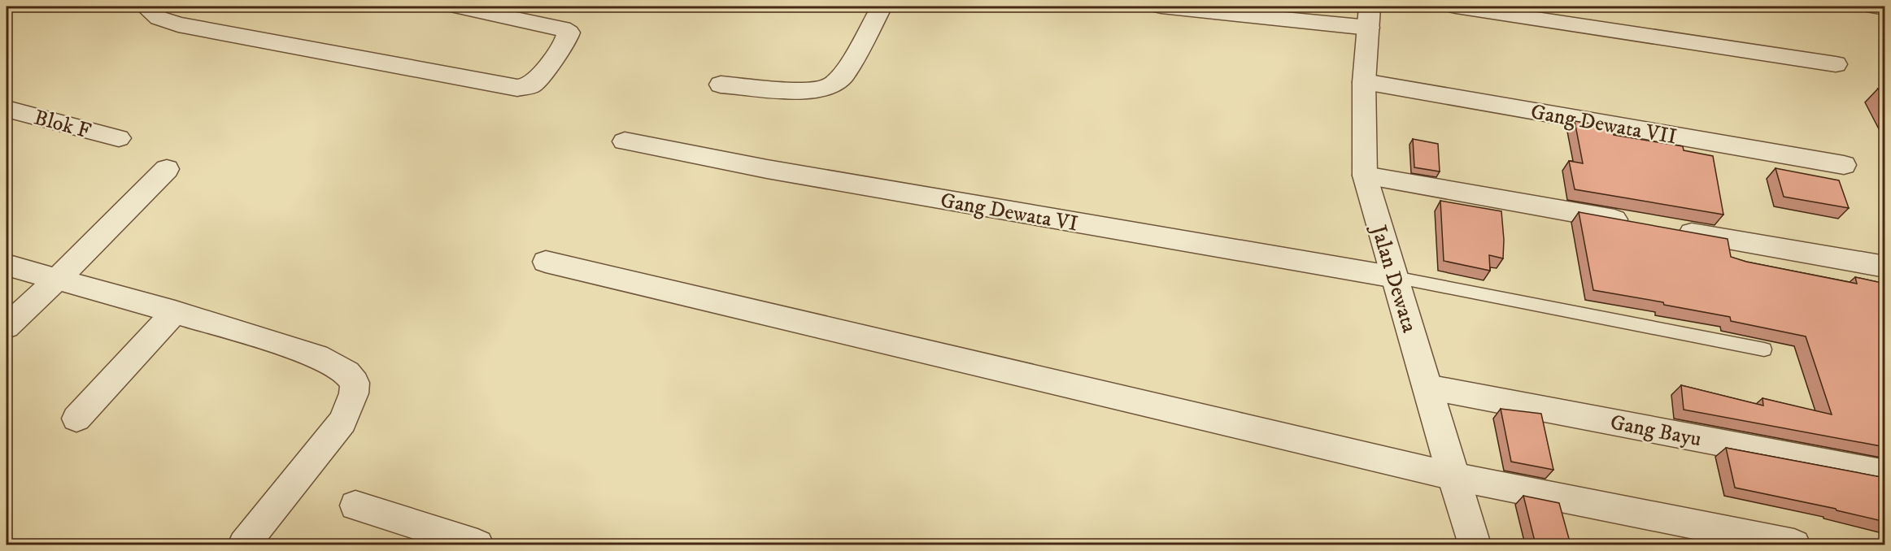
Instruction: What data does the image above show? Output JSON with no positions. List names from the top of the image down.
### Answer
{
  "streets": {
    "street": [
      "Blok F",
      "Gang Dewata VII",
      "Gang Dewata VI",
      "Jalan Dewata",
      "Gang Bayu"
    ]
  },
  "crossings": [
    ["Gang Dewata VII", "Jalan Dewata"],
    ["Gang Dewata VI", "Jalan Dewata"],
    ["Jalan Dewata", "Gang Bayu"]
  ]
}
